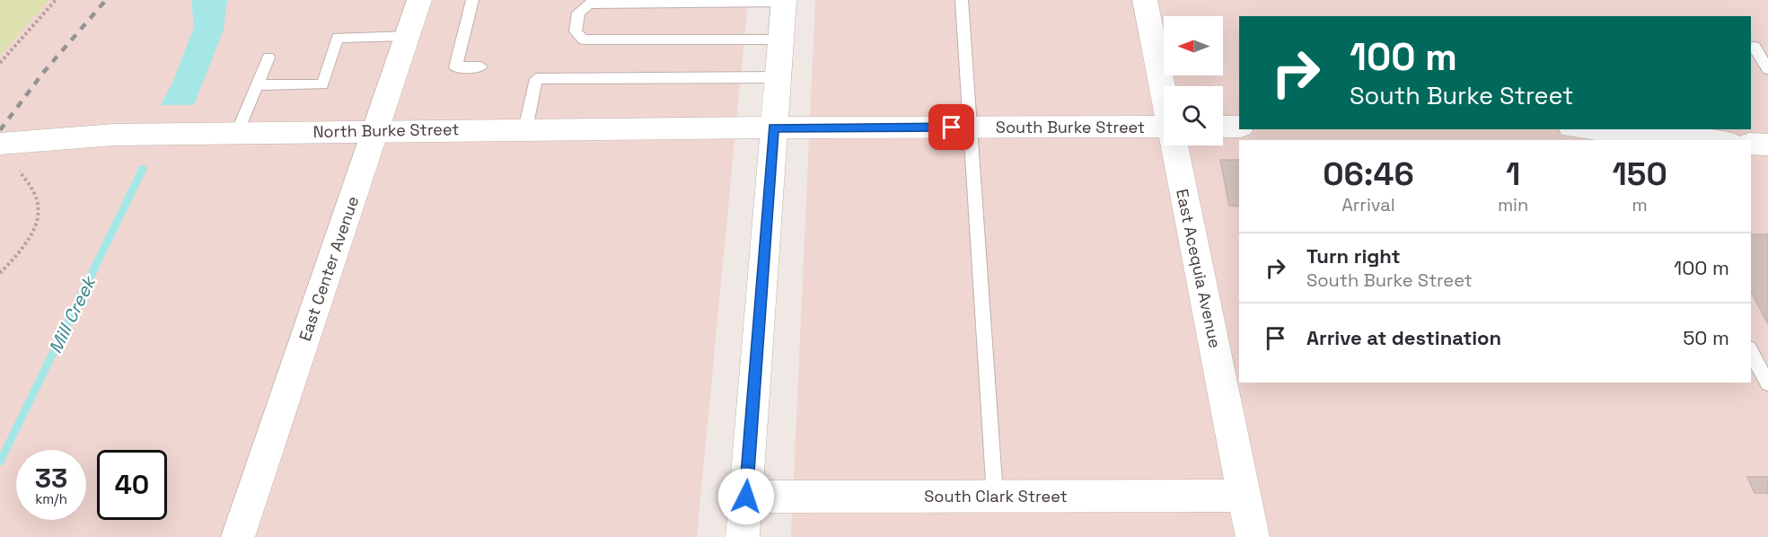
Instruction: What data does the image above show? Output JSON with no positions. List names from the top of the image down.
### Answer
{
  "streets": {
    "street": [
      "South Burke Street",
      "North Burke Street",
      "East Center Avenue",
      "East Acequia Avenue",
      "South Clark Street"
    ]
  },
  "crossings": [
    ["South Burke Street", "North Burke Street"],
    ["North Burke Street", "East Center Avenue"],
    ["East Acequia Avenue", "South Clark Street"]
  ],
  "water": ["Mill Creek"],
  "north": "left",
  "page": {
    "turn": ["100 m", "South Burke Street"],
    "eta": [
      "06:46",
      "Arrival",
      "1",
      "min",
      "150",
      "m"
    ],
    "list": [
      {
        "name": "Turn right",
        "note": "South Burke Street",
        "value": "100 m"
      },
      {
        "name": "Arrive at destination",
        "value": "50 m"
      }
    ],
    "speed": "33 km/h",
    "limit": "40"
  }
}
